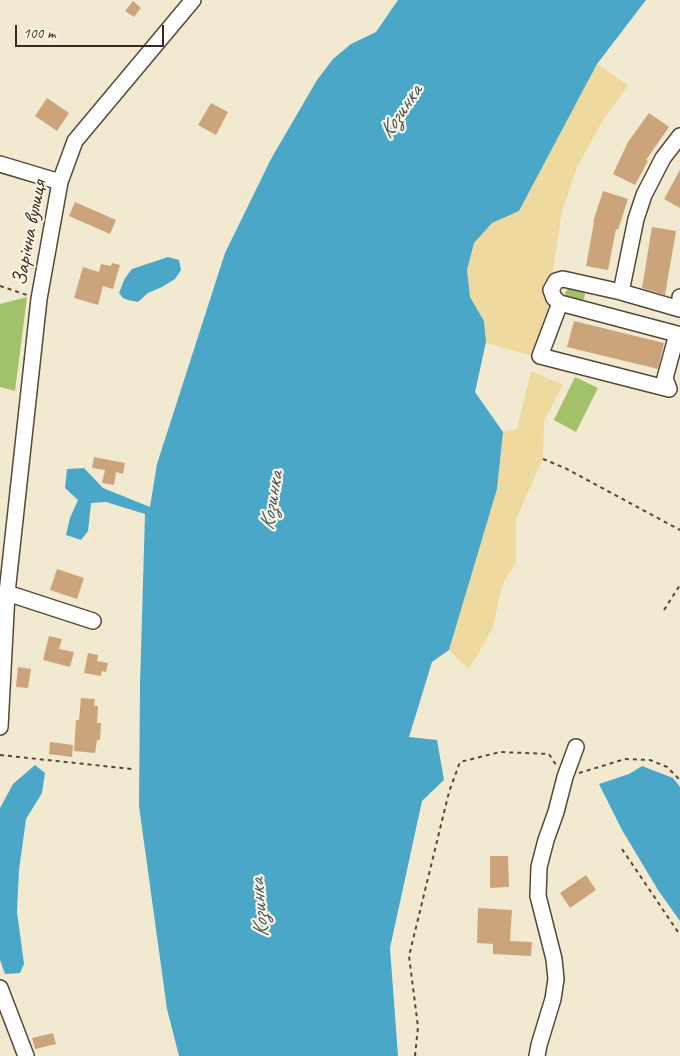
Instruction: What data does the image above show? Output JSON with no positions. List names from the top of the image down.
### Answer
{
  "streets": {
    "street": ["Зарічна вулиця"]
  },
  "water": ["Козинка"],
  "scale_bar": "100 m"
}
